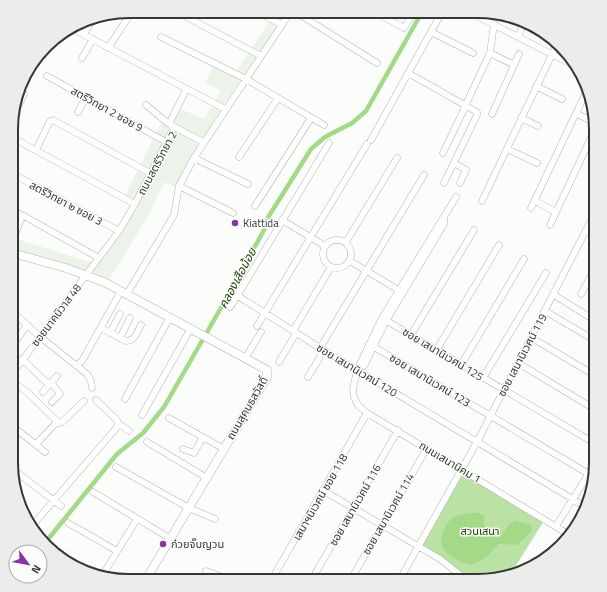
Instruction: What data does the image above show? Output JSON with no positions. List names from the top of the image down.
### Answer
{
  "streets": {
    "main road": ["ถนนสุคนธสวัสดิ์"],
    "street": [
      "สตรีวิทยา 2 ซอย 9",
      "ถนนสตรีวิทยา 2",
      "สตรีวิทยา ๒ ซอย 3",
      "ซอยนาคนิวาส 48",
      "ซอย เสนานิเวศน์ 125",
      "ซอย เสนานิเวศน์ 119",
      "ซอย เสนานิเวศน์ 120",
      "ซอย เสนานิเวศน์ 123",
      "ถนนเสนานิคม 1",
      "เสนาฯนิเวศน์ ซอย 118",
      "ซอย เสนานิเวศน์ 116",
      "ซอย เสนานิเวศน์ 114"
    ]
  },
  "crossings": [
    ["สตรีวิทยา 2 ซอย 9", "ถนนสตรีวิทยา 2"],
    ["ถนนสตรีวิทยา 2", "สตรีวิทยา ๒ ซอย 3"],
    ["ถนนสตรีวิทยา 2", "ซอยนาคนิวาส 48"],
    ["ถนนสตรีวิทยา 2", "ถนนสุคนธสวัสดิ์"],
    ["ซอยนาคนิวาส 48", "ถนนสุคนธสวัสดิ์"],
    ["ซอย เสนานิเวศน์ 125", "ซอย เสนานิเวศน์ 119"],
    ["ซอย เสนานิเวศน์ 125", "ถนนเสนานิคม 1"],
    ["ซอย เสนานิเวศน์ 119", "ซอย เสนานิเวศน์ 120"],
    ["ซอย เสนานิเวศน์ 119", "ซอย เสนานิเวศน์ 123"],
    ["ซอย เสนานิเวศน์ 119", "ถนนเสนานิคม 1"],
    ["ซอย เสนานิเวศน์ 120", "ถนนเสนานิคม 1"],
    ["ซอย เสนานิเวศน์ 123", "ถนนเสนานิคม 1"],
    ["ถนนเสนานิคม 1", "เสนาฯนิเวศน์ ซอย 118"],
    ["ถนนเสนานิคม 1", "ซอย เสนานิเวศน์ 116"],
    ["ถนนเสนานิคม 1", "ซอย เสนานิเวศน์ 114"]
  ],
  "water": ["คลองเสือน้อย"],
  "parks": ["สวนเสนา"],
  "places": ["Kiattida", "ก๋วยจั๊บญวน"],
  "north": "bottom right"
}
